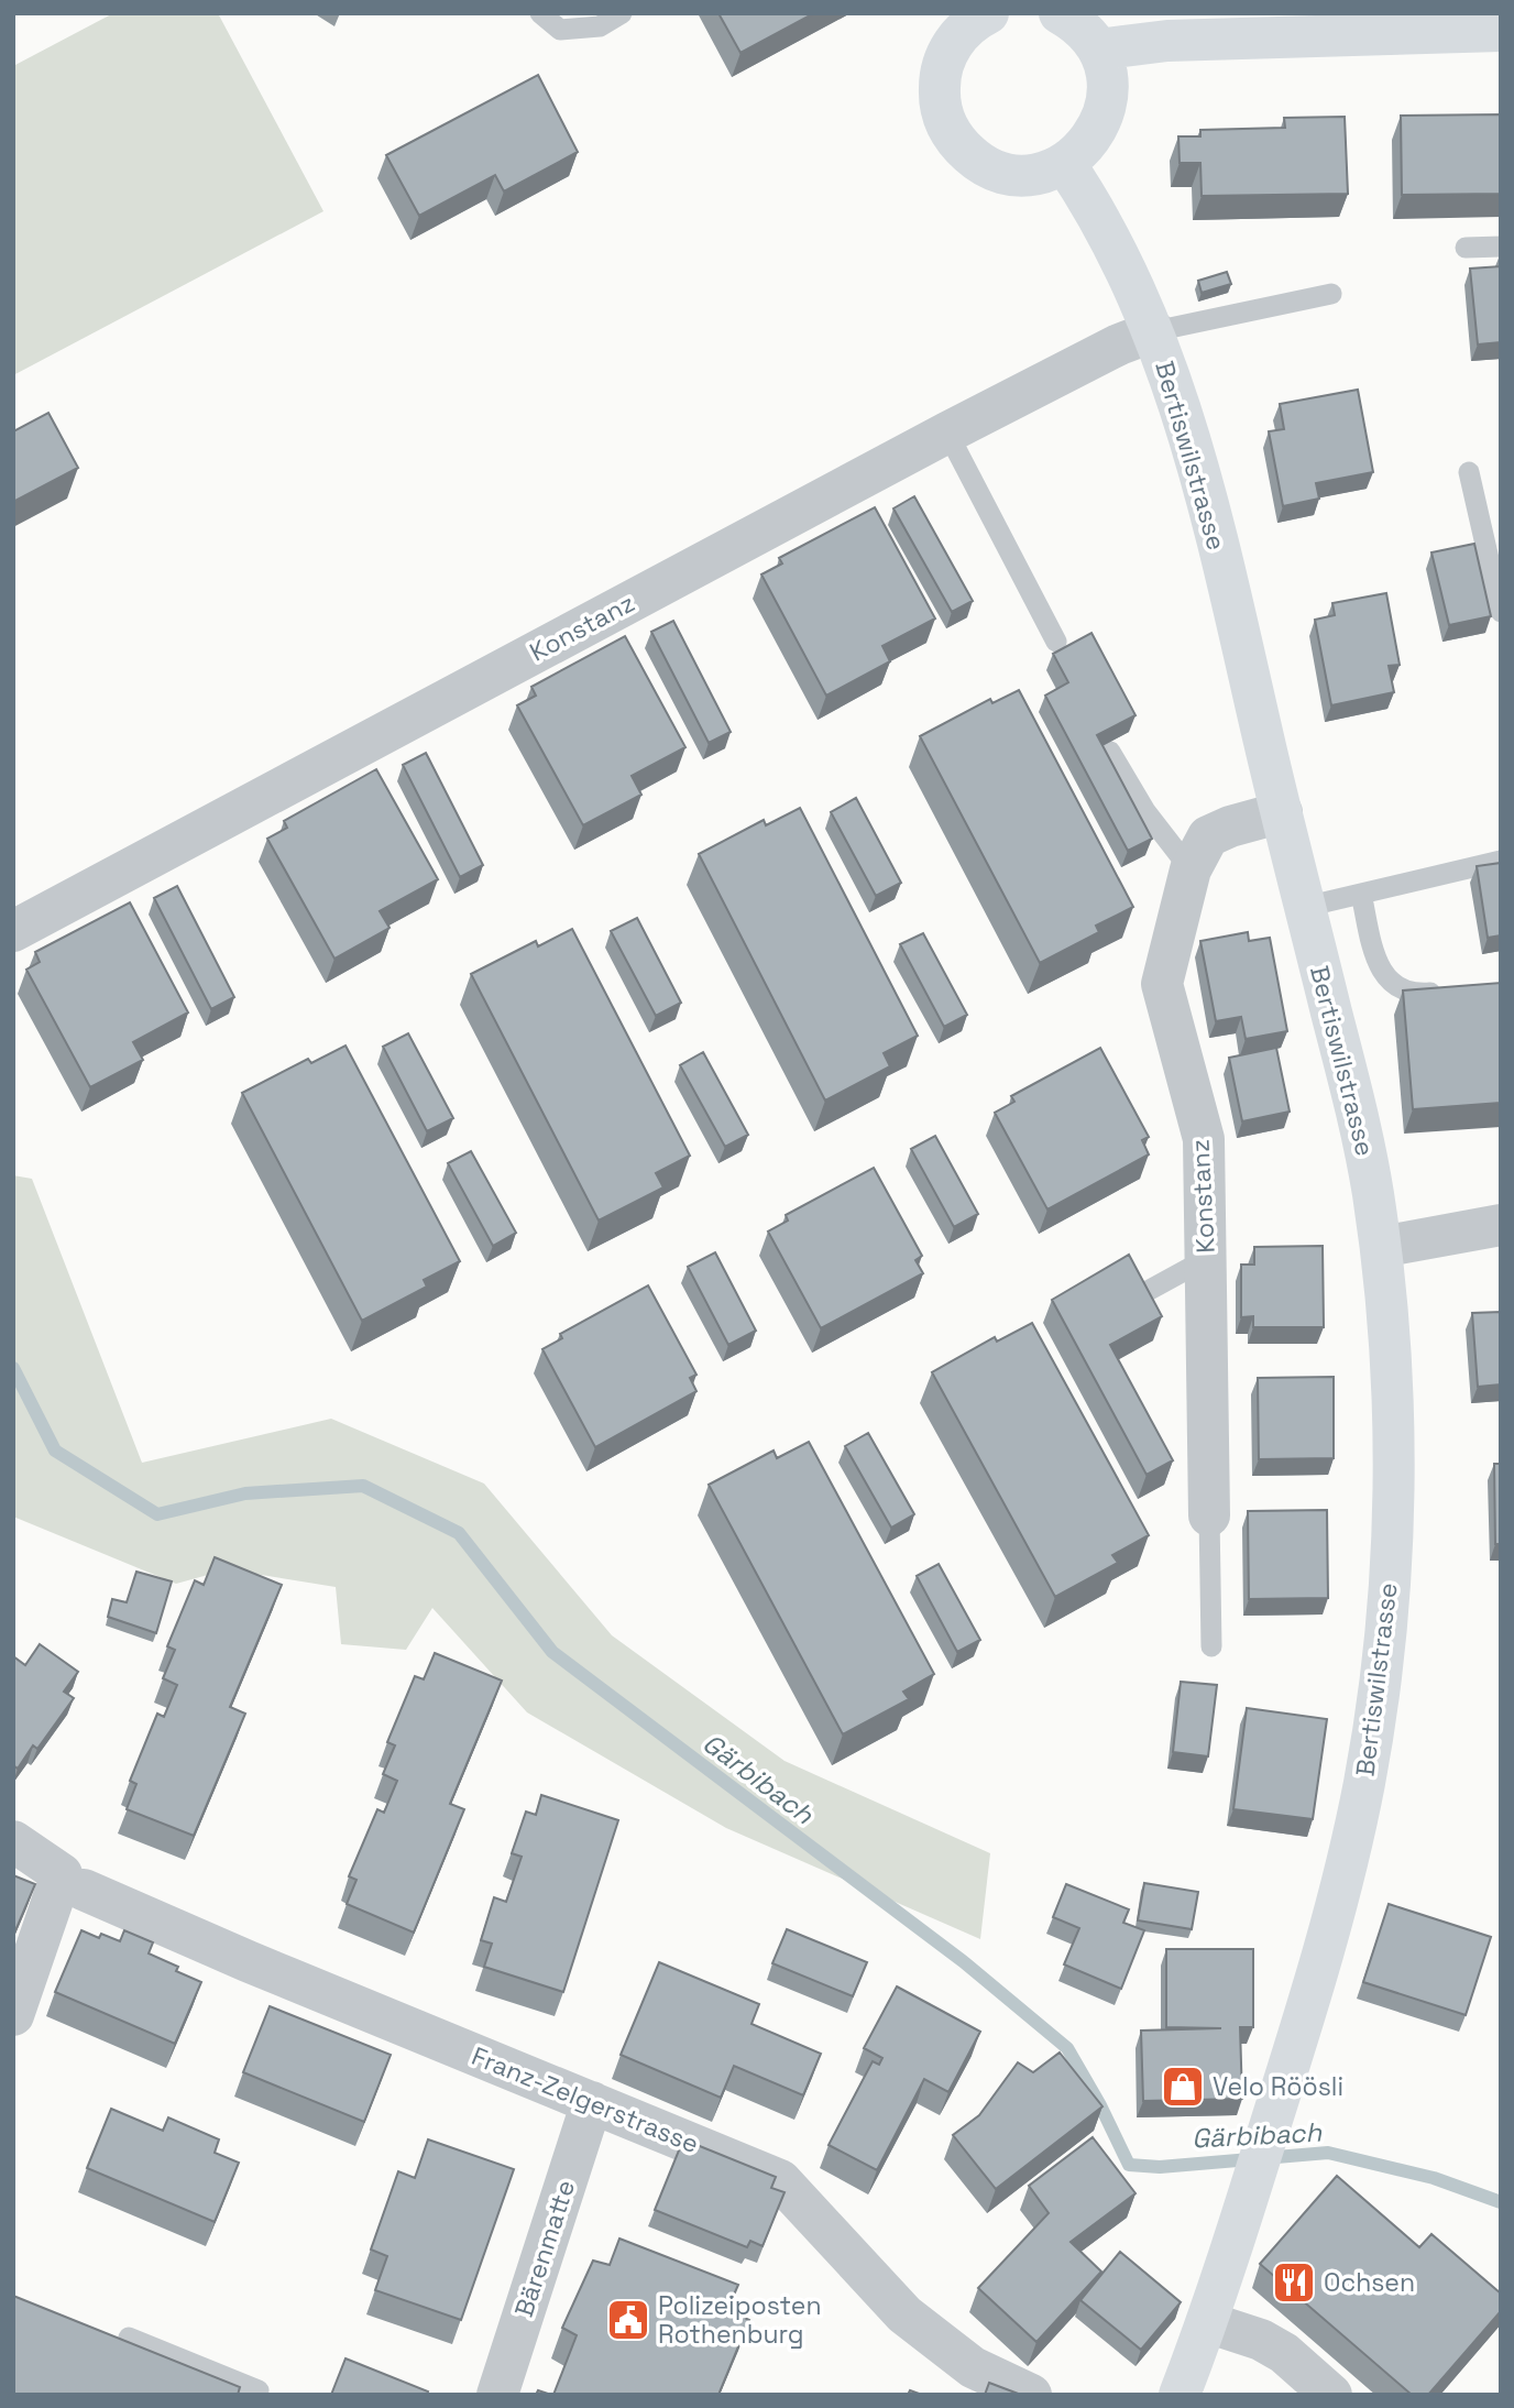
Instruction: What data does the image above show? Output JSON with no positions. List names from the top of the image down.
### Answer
{
  "streets": {
    "main road": ["Bertiswilstrasse"],
    "street": ["Konstanz", "Franz-Zelgerstrasse", "Bärenmatte"]
  },
  "crossings": [
    ["Bertiswilstrasse", "Konstanz"],
    ["Franz-Zelgerstrasse", "Bärenmatte"]
  ],
  "water": ["Gärbibach"],
  "places": {
    "shop": ["Velo Röösli"],
    "restaurant": ["Ochsen"],
    "public building": ["Polizeiposten Rothenburg"]
  }
}
